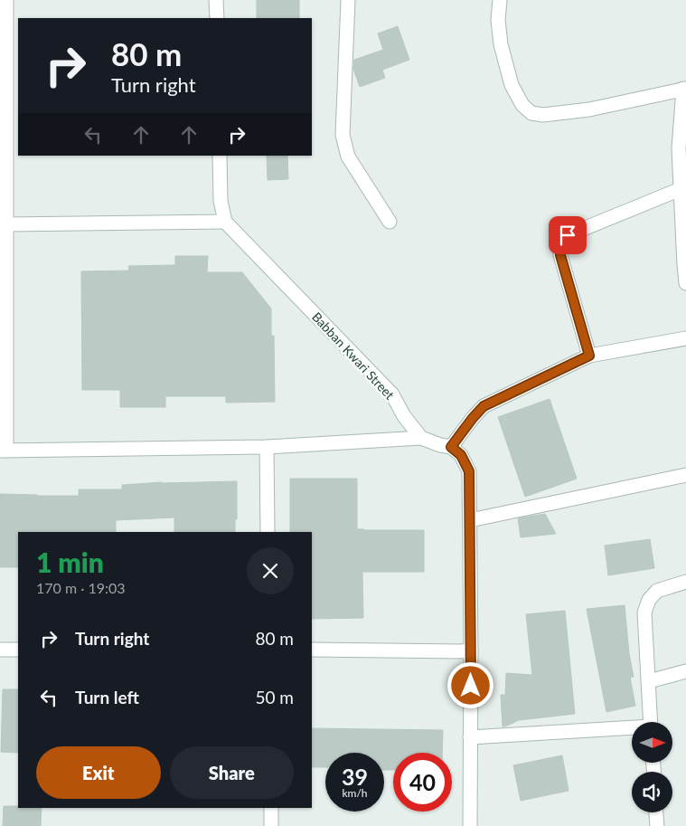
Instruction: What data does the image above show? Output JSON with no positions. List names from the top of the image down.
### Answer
{
  "streets": {
    "street": ["Babban Kwari Street"]
  },
  "north": "right",
  "page": {
    "turn": ["80 m", "Turn right"],
    "heading": ["1 min", "170 m · 19:03"],
    "list": [
      {
        "name": "Turn right",
        "value": "80 m"
      },
      {
        "name": "Turn left",
        "value": "50 m"
      }
    ],
    "buttons": ["Exit", "Share"],
    "speed": "39 km/h",
    "limit": "40"
  }
}
